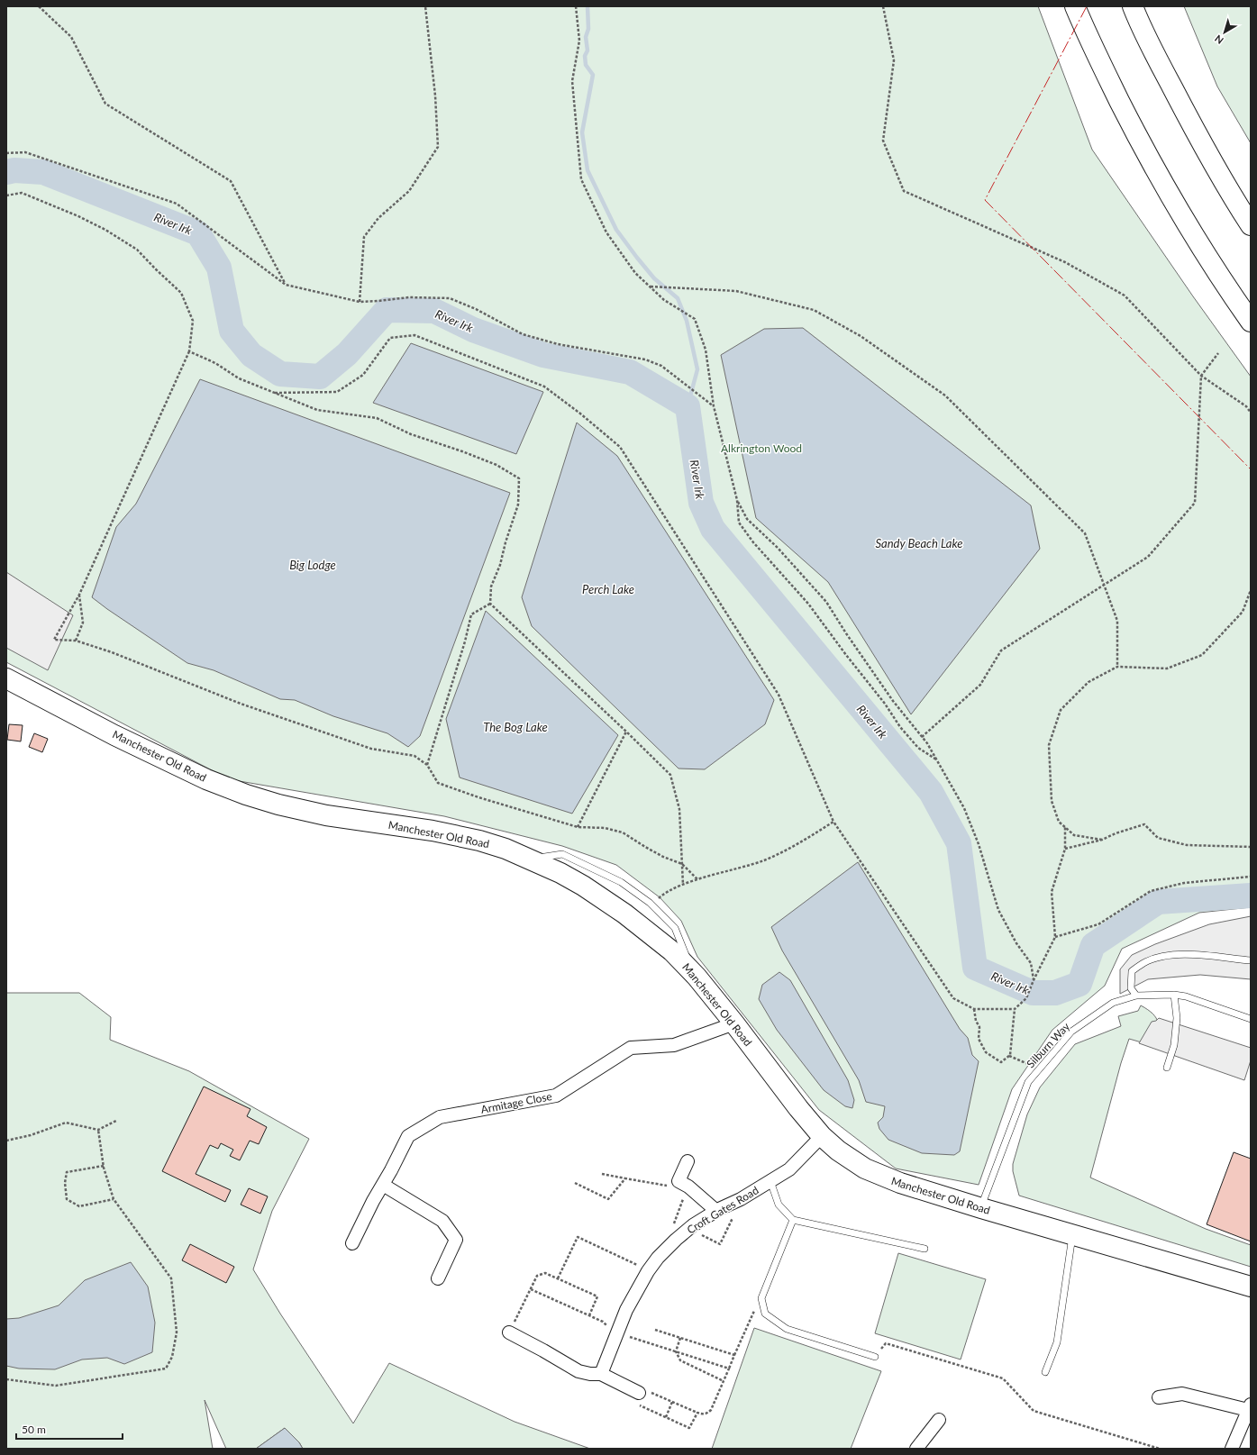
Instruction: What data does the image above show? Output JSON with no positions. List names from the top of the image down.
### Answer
{
  "streets": {
    "main road": ["Manchester Old Road"],
    "street": ["Armitage Close", "Croft Gates Road"],
    "lane": ["Silburn Way"]
  },
  "crossings": [
    ["Manchester Old Road", "Silburn Way"],
    ["Manchester Old Road", "Armitage Close"],
    ["Manchester Old Road", "Croft Gates Road"]
  ],
  "water": [
    "River Irk",
    "Sandy Beach Lake",
    "Big Lodge",
    "Perch Lake",
    "The Bog Lake"
  ],
  "parks": ["Alkrington Wood"],
  "scale_bar": "50 m",
  "north": "bottom left"
}
